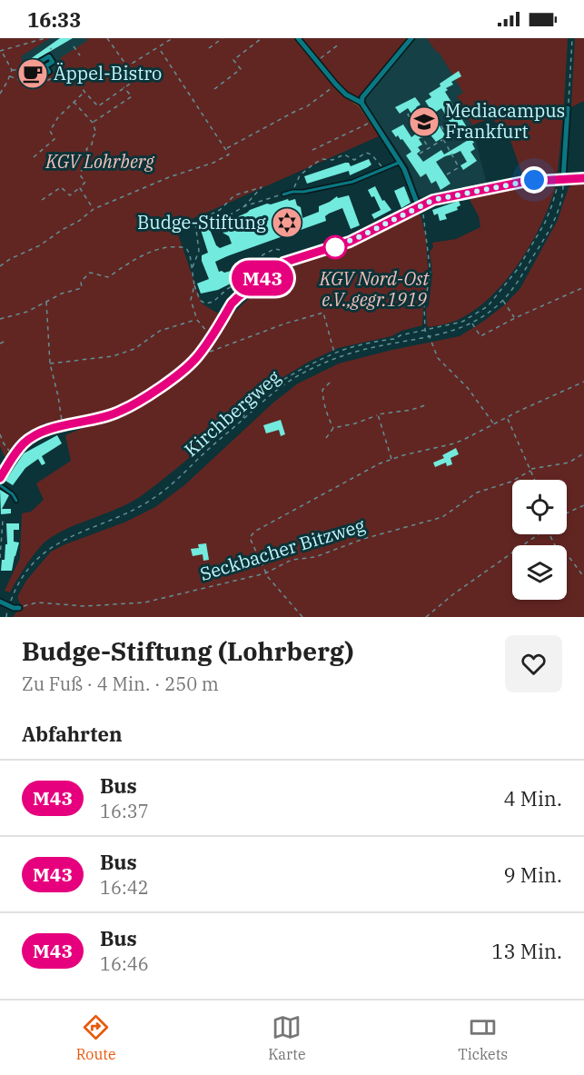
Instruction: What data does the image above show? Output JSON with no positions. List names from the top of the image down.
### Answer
{
  "streets": {
    "path": ["Kirchbergweg", "Seckbacher Bitzweg"]
  },
  "parks": ["KGV Lohrberg", "KGV Nord-Ost e.V.,gegr.1919"],
  "places": {
    "cafe": ["Äppel-Bistro"],
    "school or university": ["Mediacampus Frankfurt"],
    "synagogue": ["Budge-Stiftung"]
  },
  "lines": ["bus line M43"],
  "page": {
    "status": "16:33",
    "on_map": "M43",
    "heading": [
      ["Budge-Stiftung (Lohrberg)", "Zu Fuß · 4 Min. · 250 m"],
      "Abfahrten"
    ],
    "list": [
      {
        "mark": "M43",
        "name": "Bus",
        "note": "16:37",
        "value": "4 Min."
      },
      {
        "mark": "M43",
        "name": "Bus",
        "note": "16:42",
        "value": "9 Min."
      },
      {
        "mark": "M43",
        "name": "Bus",
        "note": "16:46",
        "value": "13 Min."
      }
    ],
    "tabs": ["Route", "Karte", "Tickets"]
  }
}
